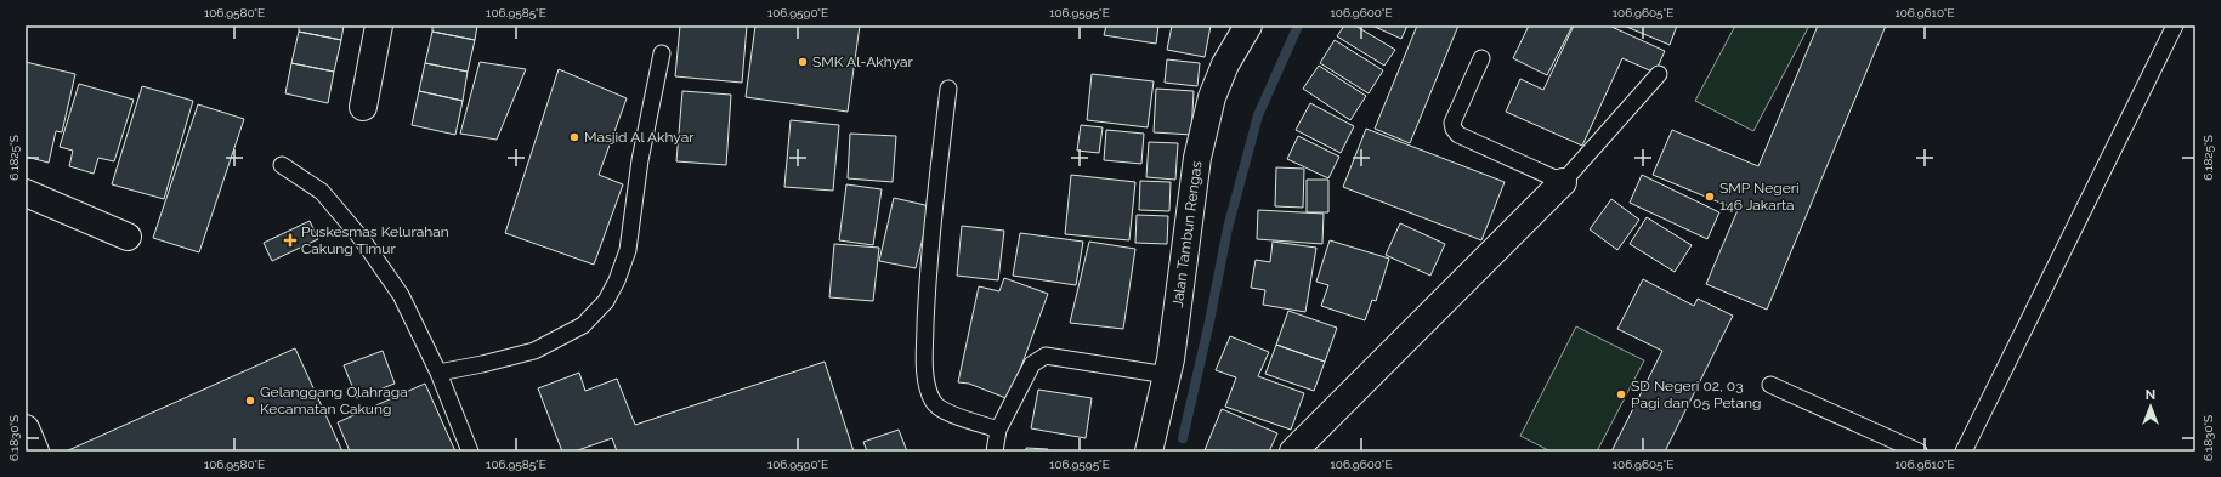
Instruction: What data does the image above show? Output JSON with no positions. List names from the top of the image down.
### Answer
{
  "streets": {
    "street": ["Jalan Tambun Rengas"]
  },
  "places": {
    "other": [
      "SMK Al-Akhyar",
      "Masjid Al Akhyar",
      "SMP Negeri 146 Jakarta",
      "SD Negeri 02, 03 Pagi dan 05 Petang",
      "Gelanggang Olahraga Kecamatan Cakung"
    ],
    "health": ["Puskesmas Kelurahan Cakung Timur"]
  },
  "north": "top",
  "coordinates": [
    "106.9580°E",
    "106.9585°E",
    "106.9590°E",
    "106.9595°E",
    "106.9600°E",
    "106.9605°E",
    "106.9610°E",
    "6.1825°S",
    "6.1830°S"
  ]
}
